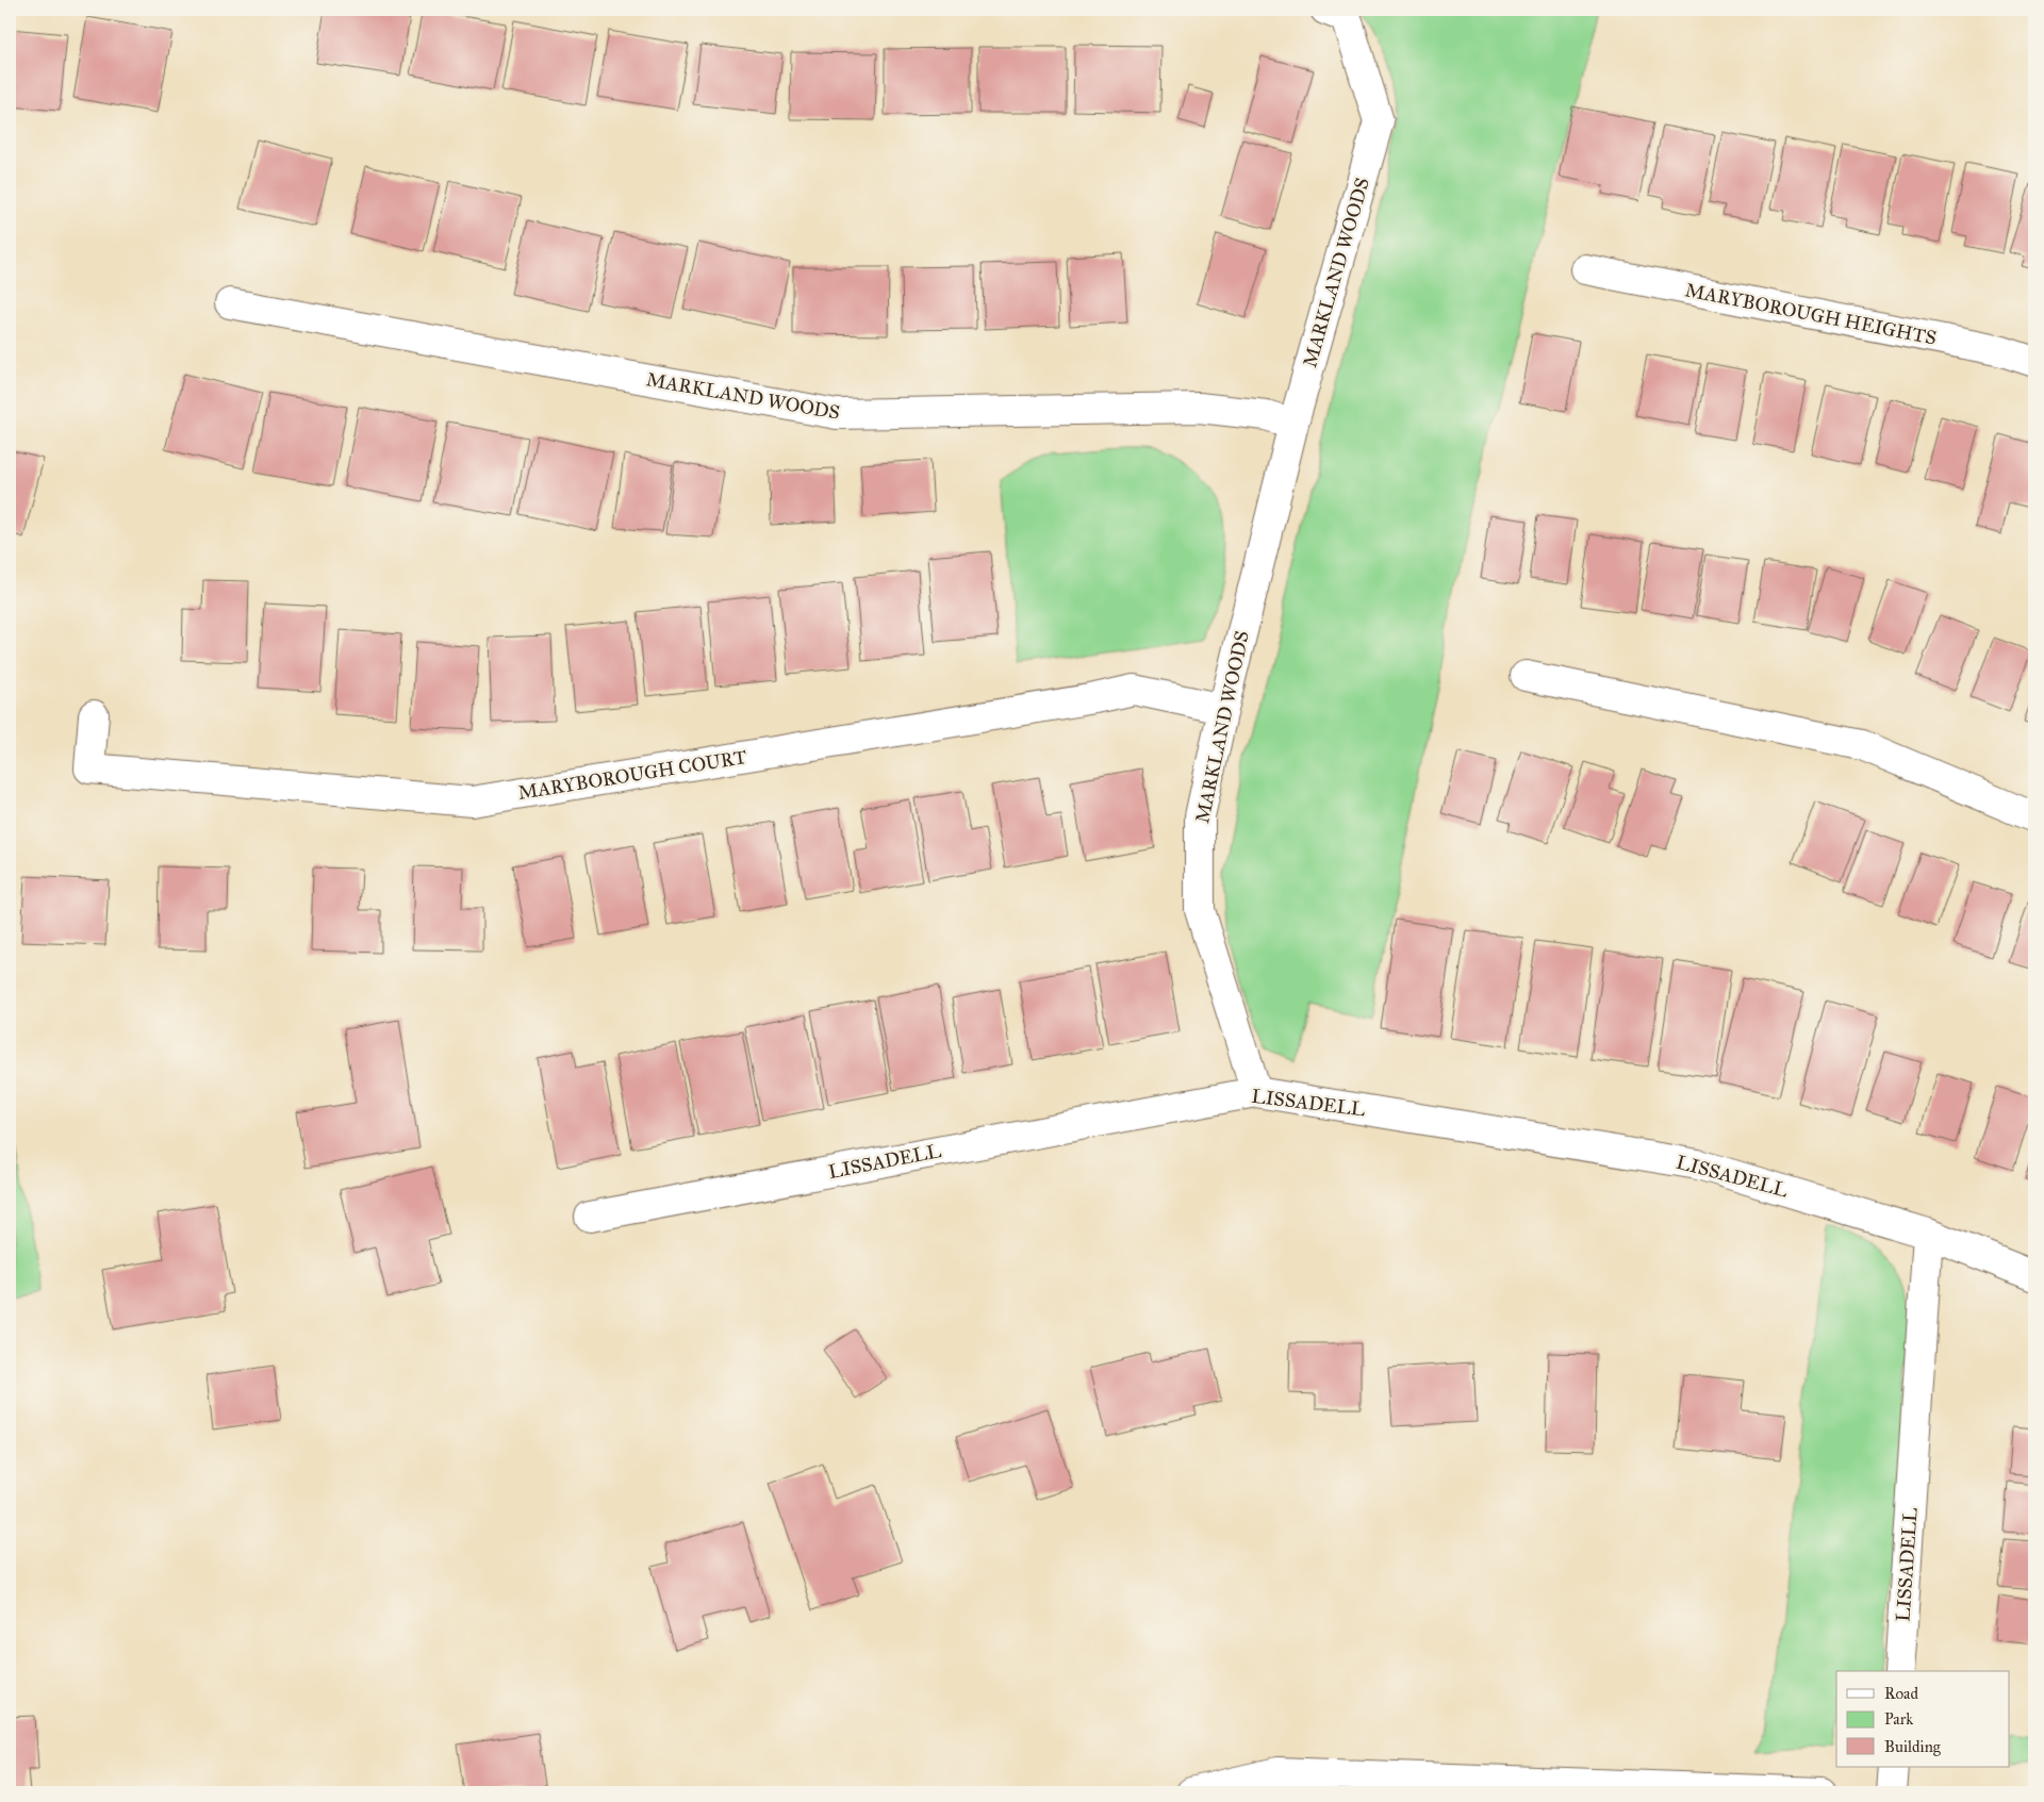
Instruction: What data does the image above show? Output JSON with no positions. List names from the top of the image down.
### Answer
{
  "streets": {
    "street": [
      "MARKLAND WOODS",
      "MARYBOROUGH HEIGHTS",
      "MARYBOROUGH COURT",
      "LISSADELL"
    ]
  },
  "crossings": [
    ["MARKLAND WOODS", "MARYBOROUGH COURT"],
    ["MARKLAND WOODS", "LISSADELL"]
  ],
  "legend": ["Road", "Park", "Building"]
}
